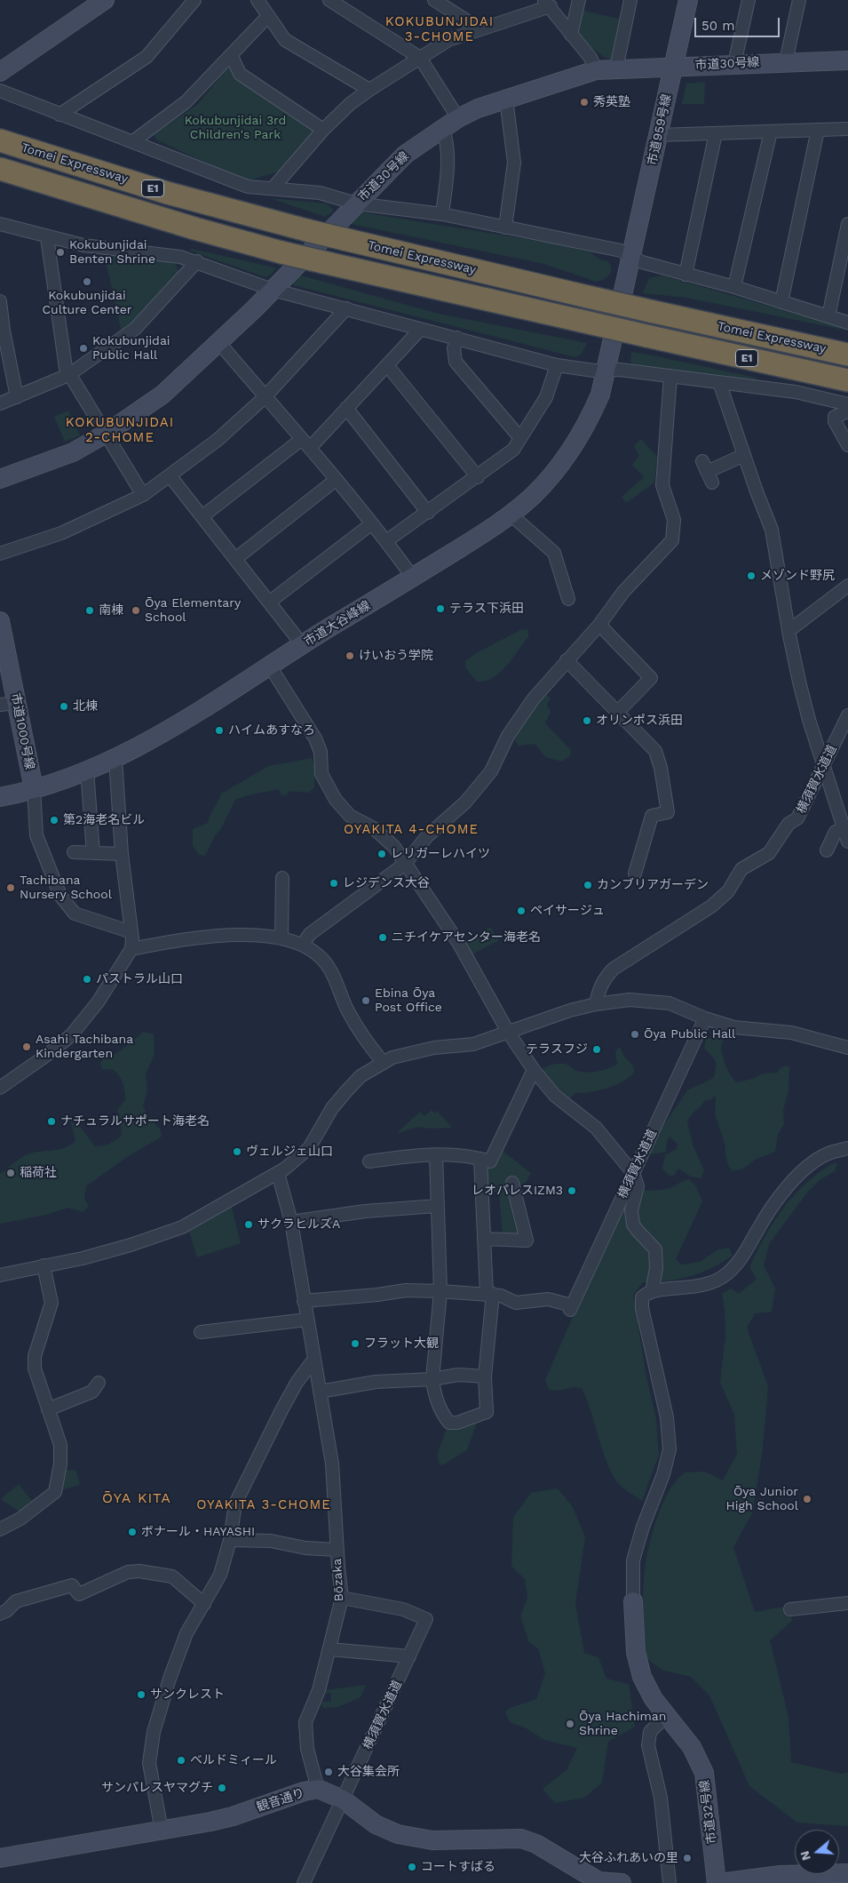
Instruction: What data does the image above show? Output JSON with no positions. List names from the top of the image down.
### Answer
{
  "streets": {
    "highway": ["Tomei Expressway", "E1"],
    "street": [
      "市道30号線",
      "市道959号線",
      "市道大谷峰線",
      "市道1000号線",
      "横須賀水道道",
      "Bōzaka",
      "観音通り",
      "市道32号線"
    ]
  },
  "crossings": [
    ["市道30号線", "市道959号線"],
    ["市道959号線", "市道大谷峰線"],
    ["市道大谷峰線", "市道1000号線"],
    ["横須賀水道道", "Bōzaka"],
    ["横須賀水道道", "観音通り"],
    ["Bōzaka", "観音通り"]
  ],
  "districts": [
    "KOKUBUNJIDAI 3-CHOME",
    "KOKUBUNJIDAI 2-CHOME",
    "OYAKITA 4-CHOME",
    "ŌYA KITA",
    "OYAKITA 3-CHOME"
  ],
  "parks": ["Kokubunjidai 3rd Children's Park"],
  "places": [
    "秀英塾",
    "Kokubunjidai Benten Shrine",
    "Kokubunjidai Culture Center",
    "Kokubunjidai Public Hall",
    "メゾンド野尻",
    "テラス下浜田",
    "南棟",
    "Ōya Elementary School",
    "けいおう学院",
    "北棟",
    "オリンポス浜田",
    "ハイムあすなろ",
    "第2海老名ビル",
    "レリガーレハイツ",
    "レジデンス大谷",
    "カンブリアガーデン",
    "Tachibana Nursery School",
    "ペイサージュ",
    "ニチイケアセンター海老名",
    "パストラル山口",
    "Ebina Ōya Post Office",
    "Ōya Public Hall",
    "Asahi Tachibana Kindergarten",
    "テラスフジ",
    "ナチュラルサポート海老名",
    "ヴェルジェ山口",
    "稲荷社",
    "レオパレスIZM3",
    "サクラヒルズA",
    "フラット大観",
    "Ōya Junior High School",
    "ボナール・HAYASHI",
    "サンクレスト",
    "Ōya Hachiman Shrine",
    "ベルドミィール",
    "大谷集会所",
    "サンパレスヤマグチ",
    "大谷ふれあいの里",
    "コートすばる"
  ],
  "scale_bar": "50 m",
  "north": "left"
}
